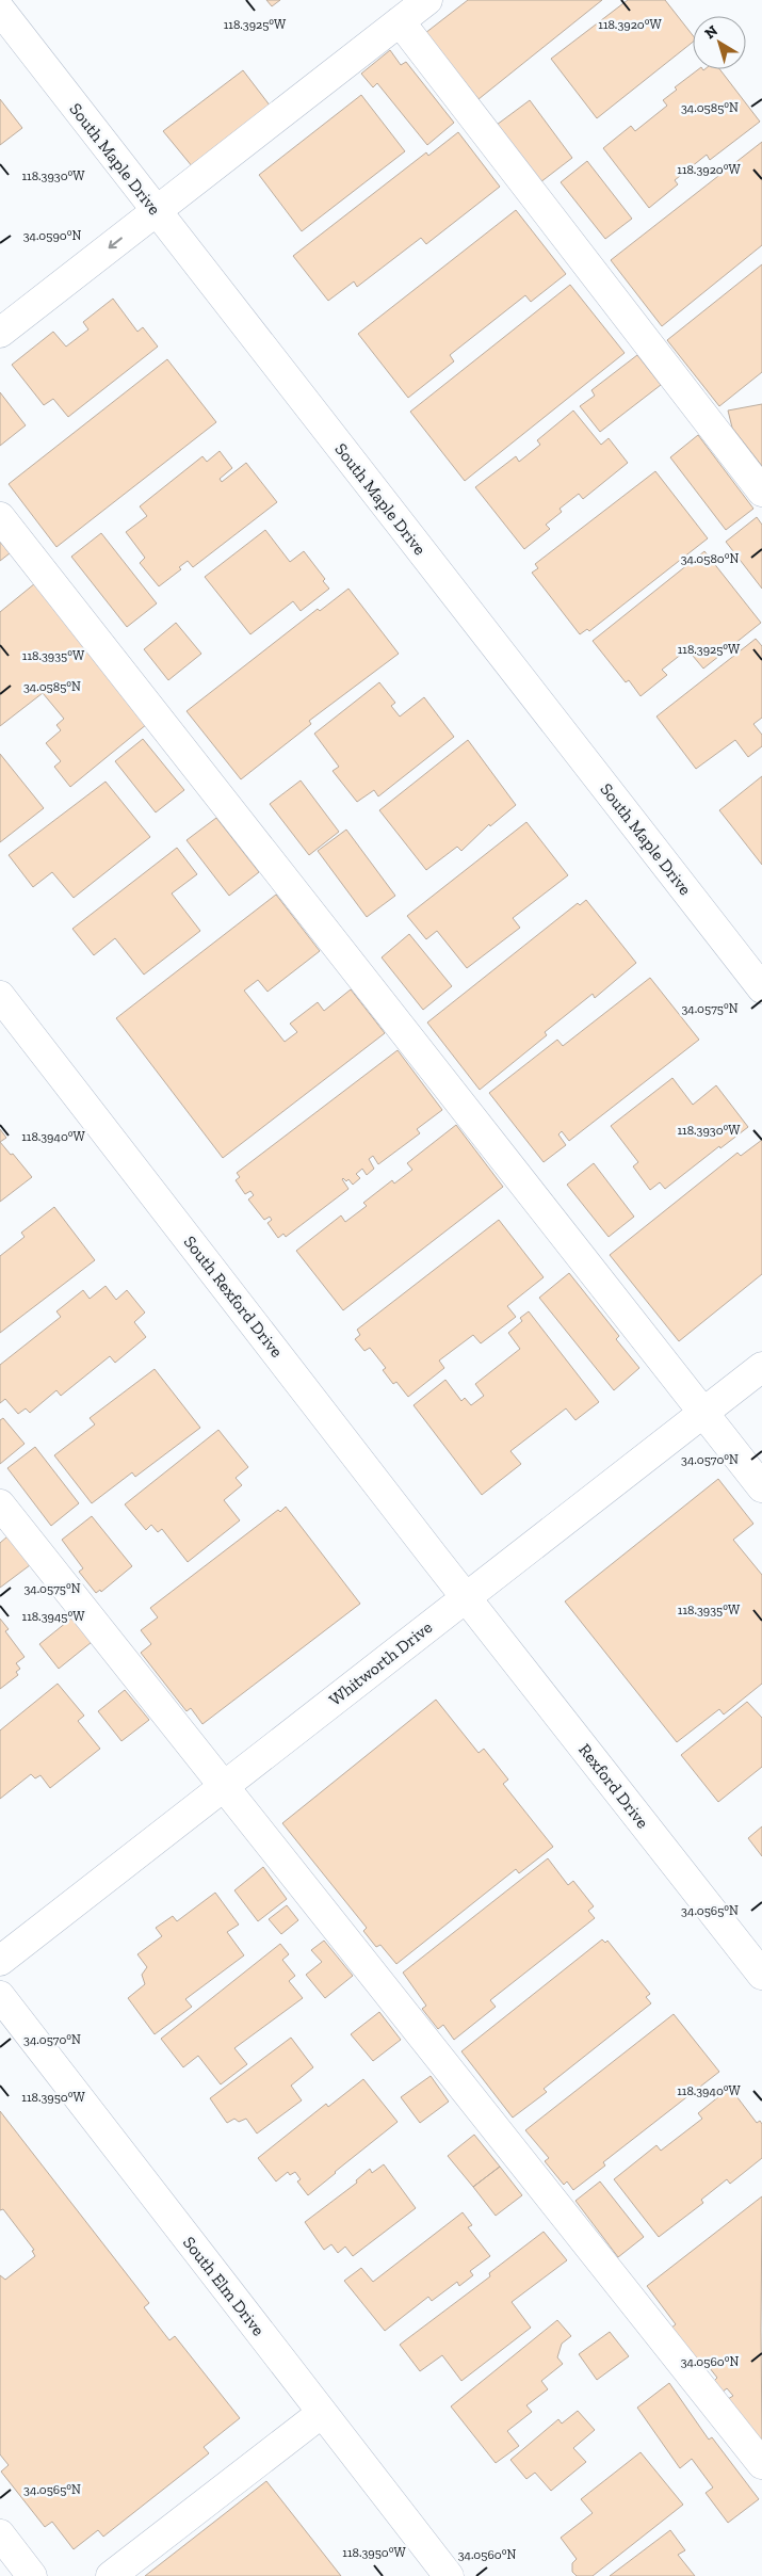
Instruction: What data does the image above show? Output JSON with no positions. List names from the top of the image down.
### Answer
{
  "streets": {
    "street": [
      "South Maple Drive",
      "South Rexford Drive",
      "Whitworth Drive",
      "Rexford Drive",
      "South Elm Drive"
    ]
  },
  "crossings": [
    ["South Rexford Drive", "Whitworth Drive"],
    ["South Rexford Drive", "Rexford Drive"],
    ["Whitworth Drive", "Rexford Drive"]
  ],
  "north": "top left",
  "coordinates": [
    "118.3925°W",
    "118.3920°W",
    "34.0585°N",
    "118.3930°W",
    "34.0590°N",
    "34.0580°N",
    "118.3935°W",
    "34.0575°N",
    "118.3940°W",
    "34.0570°N",
    "118.3945°W",
    "34.0565°N",
    "118.3950°W",
    "34.0560°N"
  ]
}
